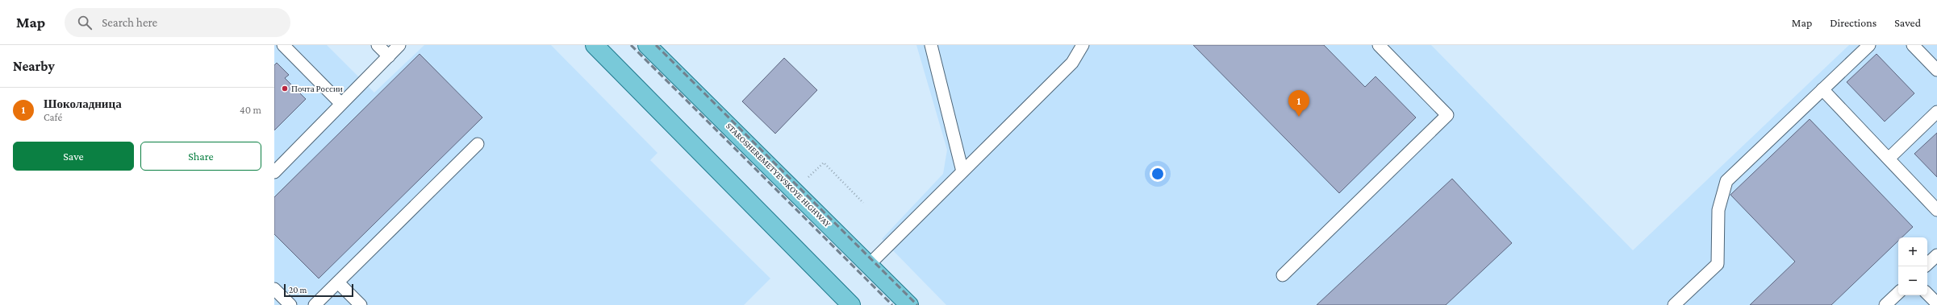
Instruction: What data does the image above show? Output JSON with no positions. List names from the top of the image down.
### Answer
{
  "streets": {
    "main road": ["STAROSHEREMETYEVSKOYE HIGHWAY"]
  },
  "places": ["Почта России"],
  "scale_bar": "20 m",
  "page": {
    "header": "Map",
    "search": "Search here",
    "nav": ["Map", "Directions", "Saved"],
    "heading": "Nearby",
    "list": [
      {
        "mark": "1",
        "name": "Шоколадница",
        "note": "Café",
        "value": "40 m"
      }
    ],
    "pins": "1",
    "buttons": ["Save", "Share"],
    "map_buttons": ["+", "−"],
    "scale": "20 m"
  }
}
